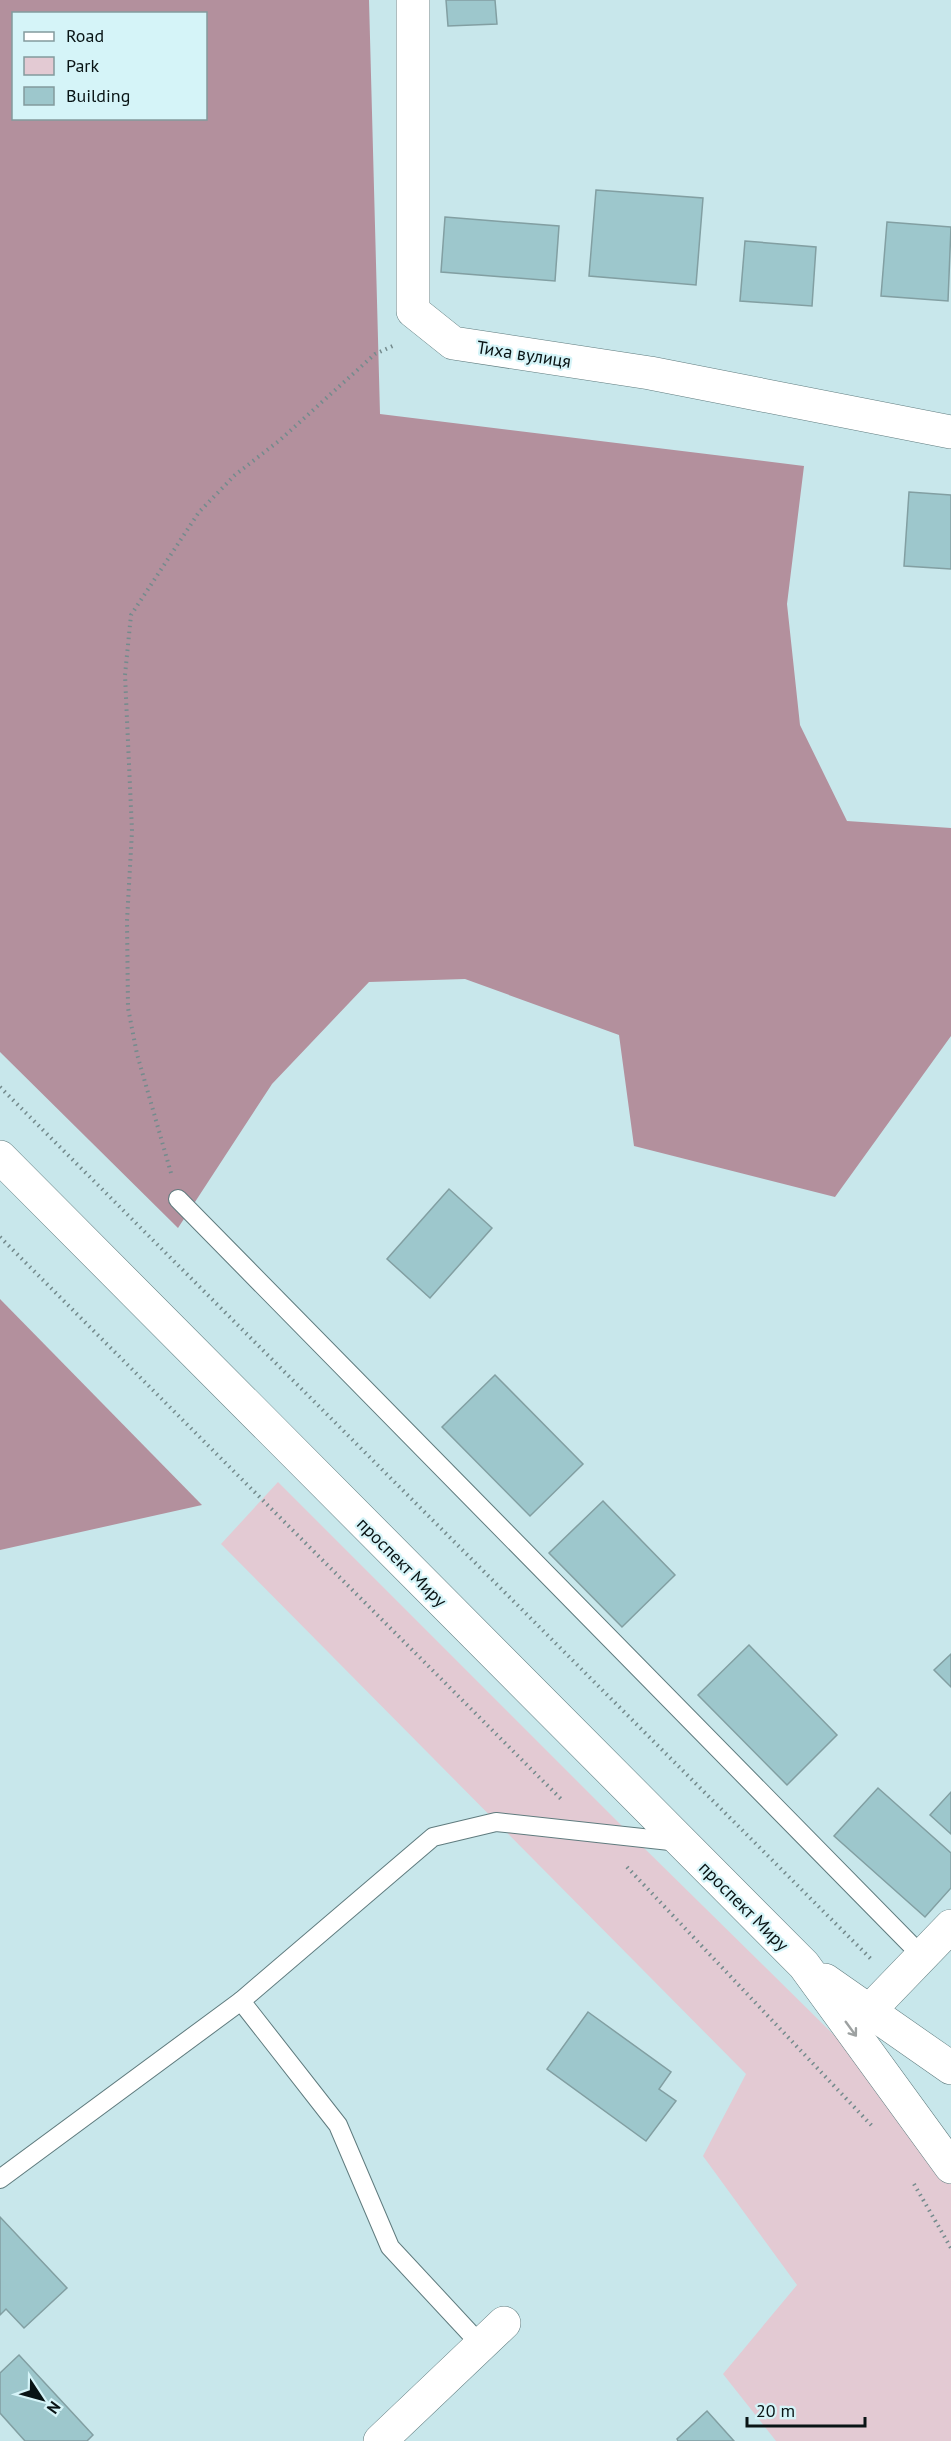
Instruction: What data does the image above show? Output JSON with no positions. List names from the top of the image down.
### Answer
{
  "streets": {
    "main road": ["Тиха вулиця", "проспект Миру"]
  },
  "legend": ["Road", "Park", "Building"],
  "scale_bar": "20 m",
  "north": "bottom right"
}
